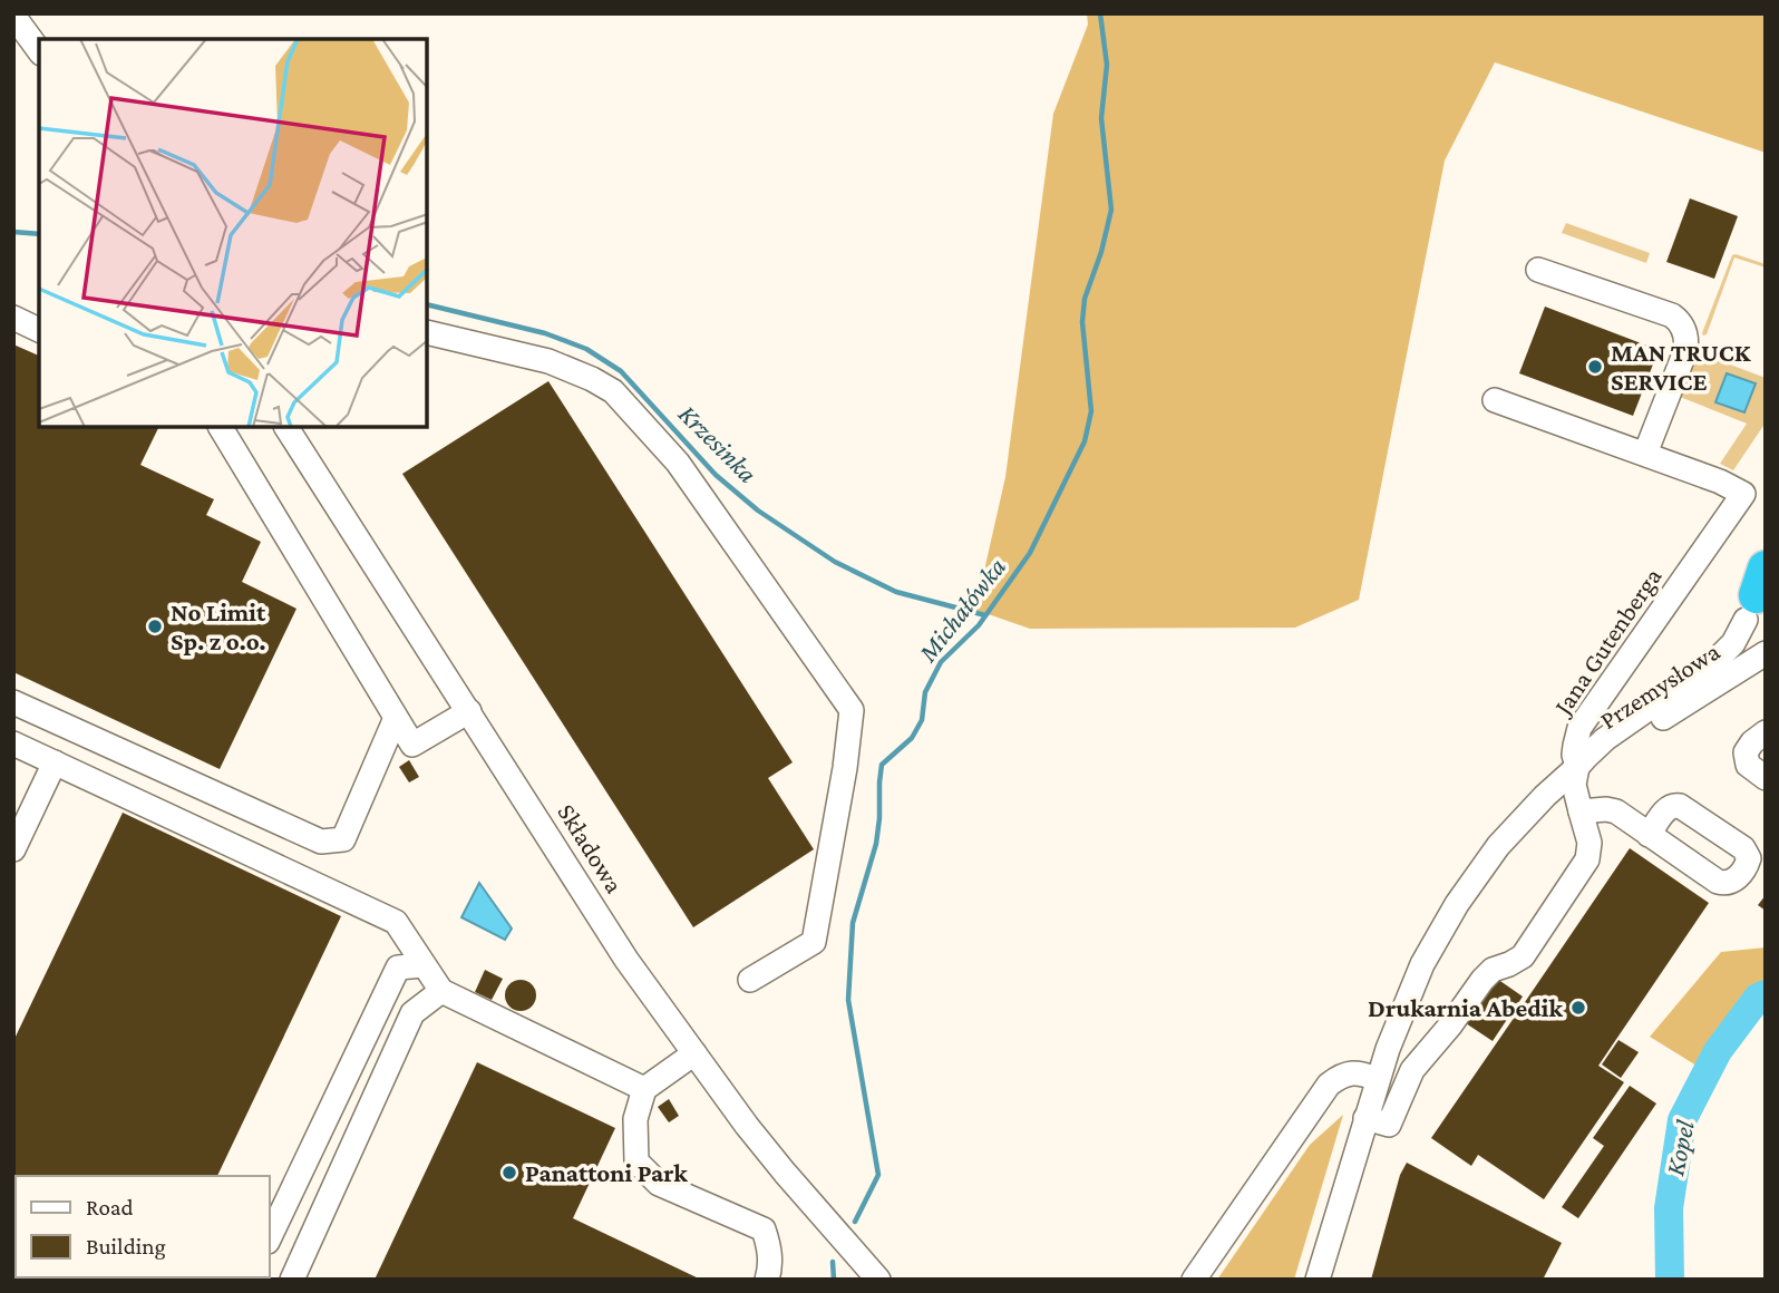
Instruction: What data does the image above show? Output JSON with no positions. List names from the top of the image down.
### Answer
{
  "streets": {
    "street": ["Jana Gutenberga", "Przemysłowa", "Składowa"]
  },
  "crossings": [
    ["Jana Gutenberga", "Przemysłowa"]
  ],
  "water": ["Krzesinka", "Michałówka", "Kopel"],
  "places": [
    "MAN TRUCK SERVICE",
    "No Limit Sp. z o.o.",
    "Drukarnia Abedik",
    "Panattoni Park"
  ],
  "legend": ["Road", "Building"]
}
